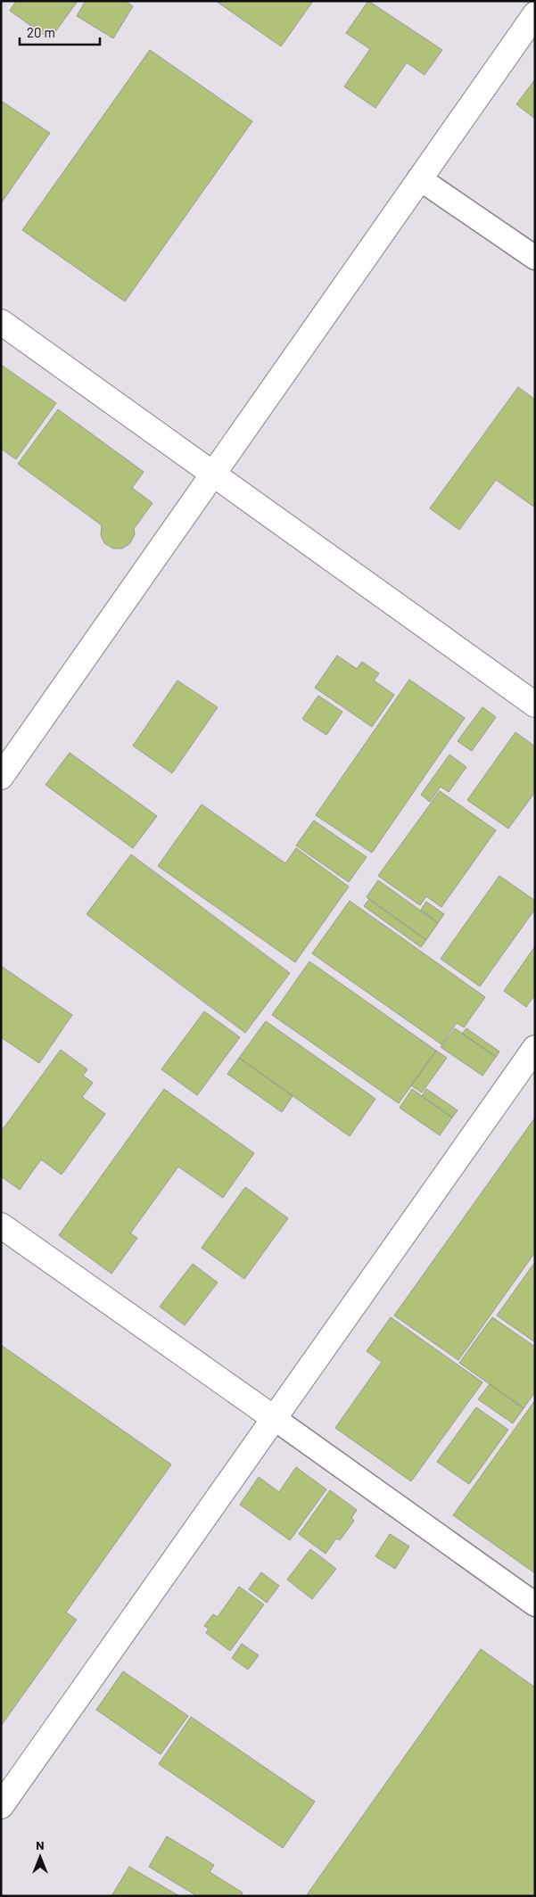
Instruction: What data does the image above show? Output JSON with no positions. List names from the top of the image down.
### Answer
{
  "scale_bar": "20 m",
  "north": "top"
}
